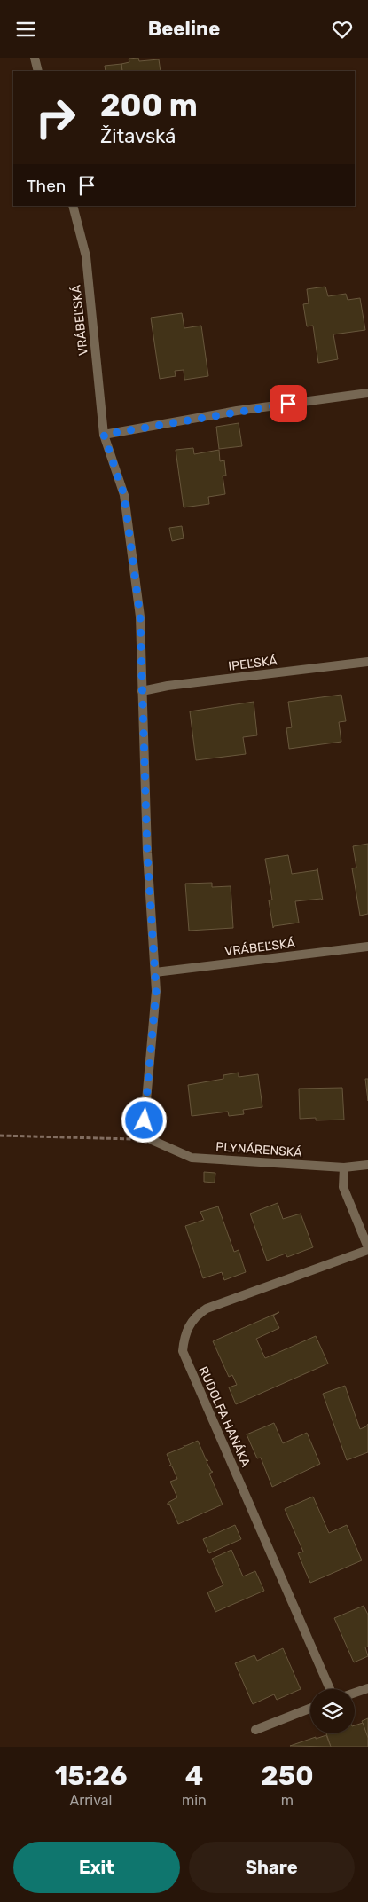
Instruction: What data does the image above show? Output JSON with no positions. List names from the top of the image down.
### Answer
{
  "streets": {
    "street": [
      "VRÁBEĽSKÁ",
      "IPEĽSKÁ",
      "PLYNÁRENSKÁ",
      "RUDOLFA HANÁKA"
    ]
  },
  "crossings": [
    ["VRÁBEĽSKÁ", "IPEĽSKÁ"],
    ["VRÁBEĽSKÁ", "PLYNÁRENSKÁ"],
    ["PLYNÁRENSKÁ", "RUDOLFA HANÁKA"]
  ],
  "page": {
    "header": "Beeline",
    "turn": ["200 m", "Žitavská"],
    "then": "Then",
    "eta": [
      "15:26",
      "Arrival",
      "4",
      "min",
      "250",
      "m"
    ],
    "buttons": ["Exit", "Share"]
  }
}
